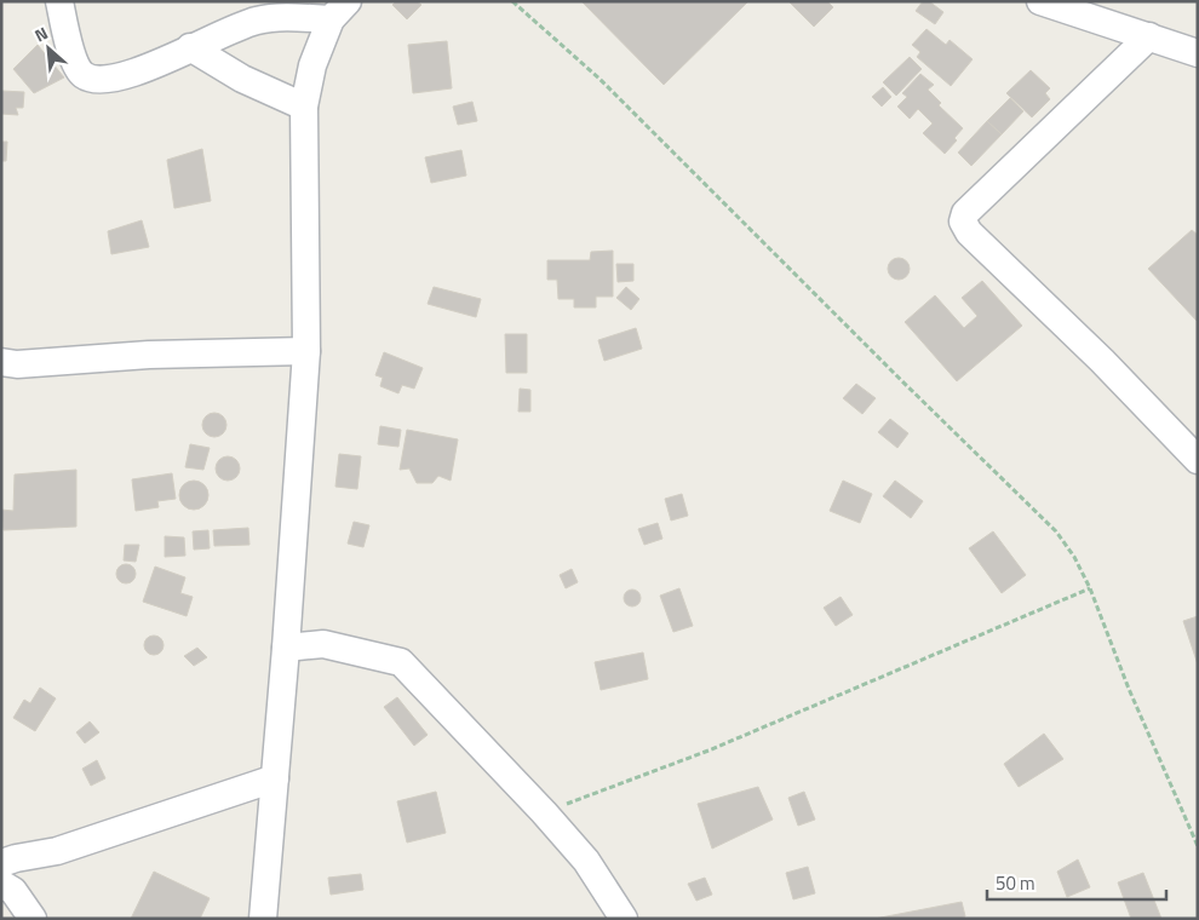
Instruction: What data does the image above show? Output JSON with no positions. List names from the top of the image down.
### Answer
{
  "scale_bar": "50 m",
  "north": "top left"
}
